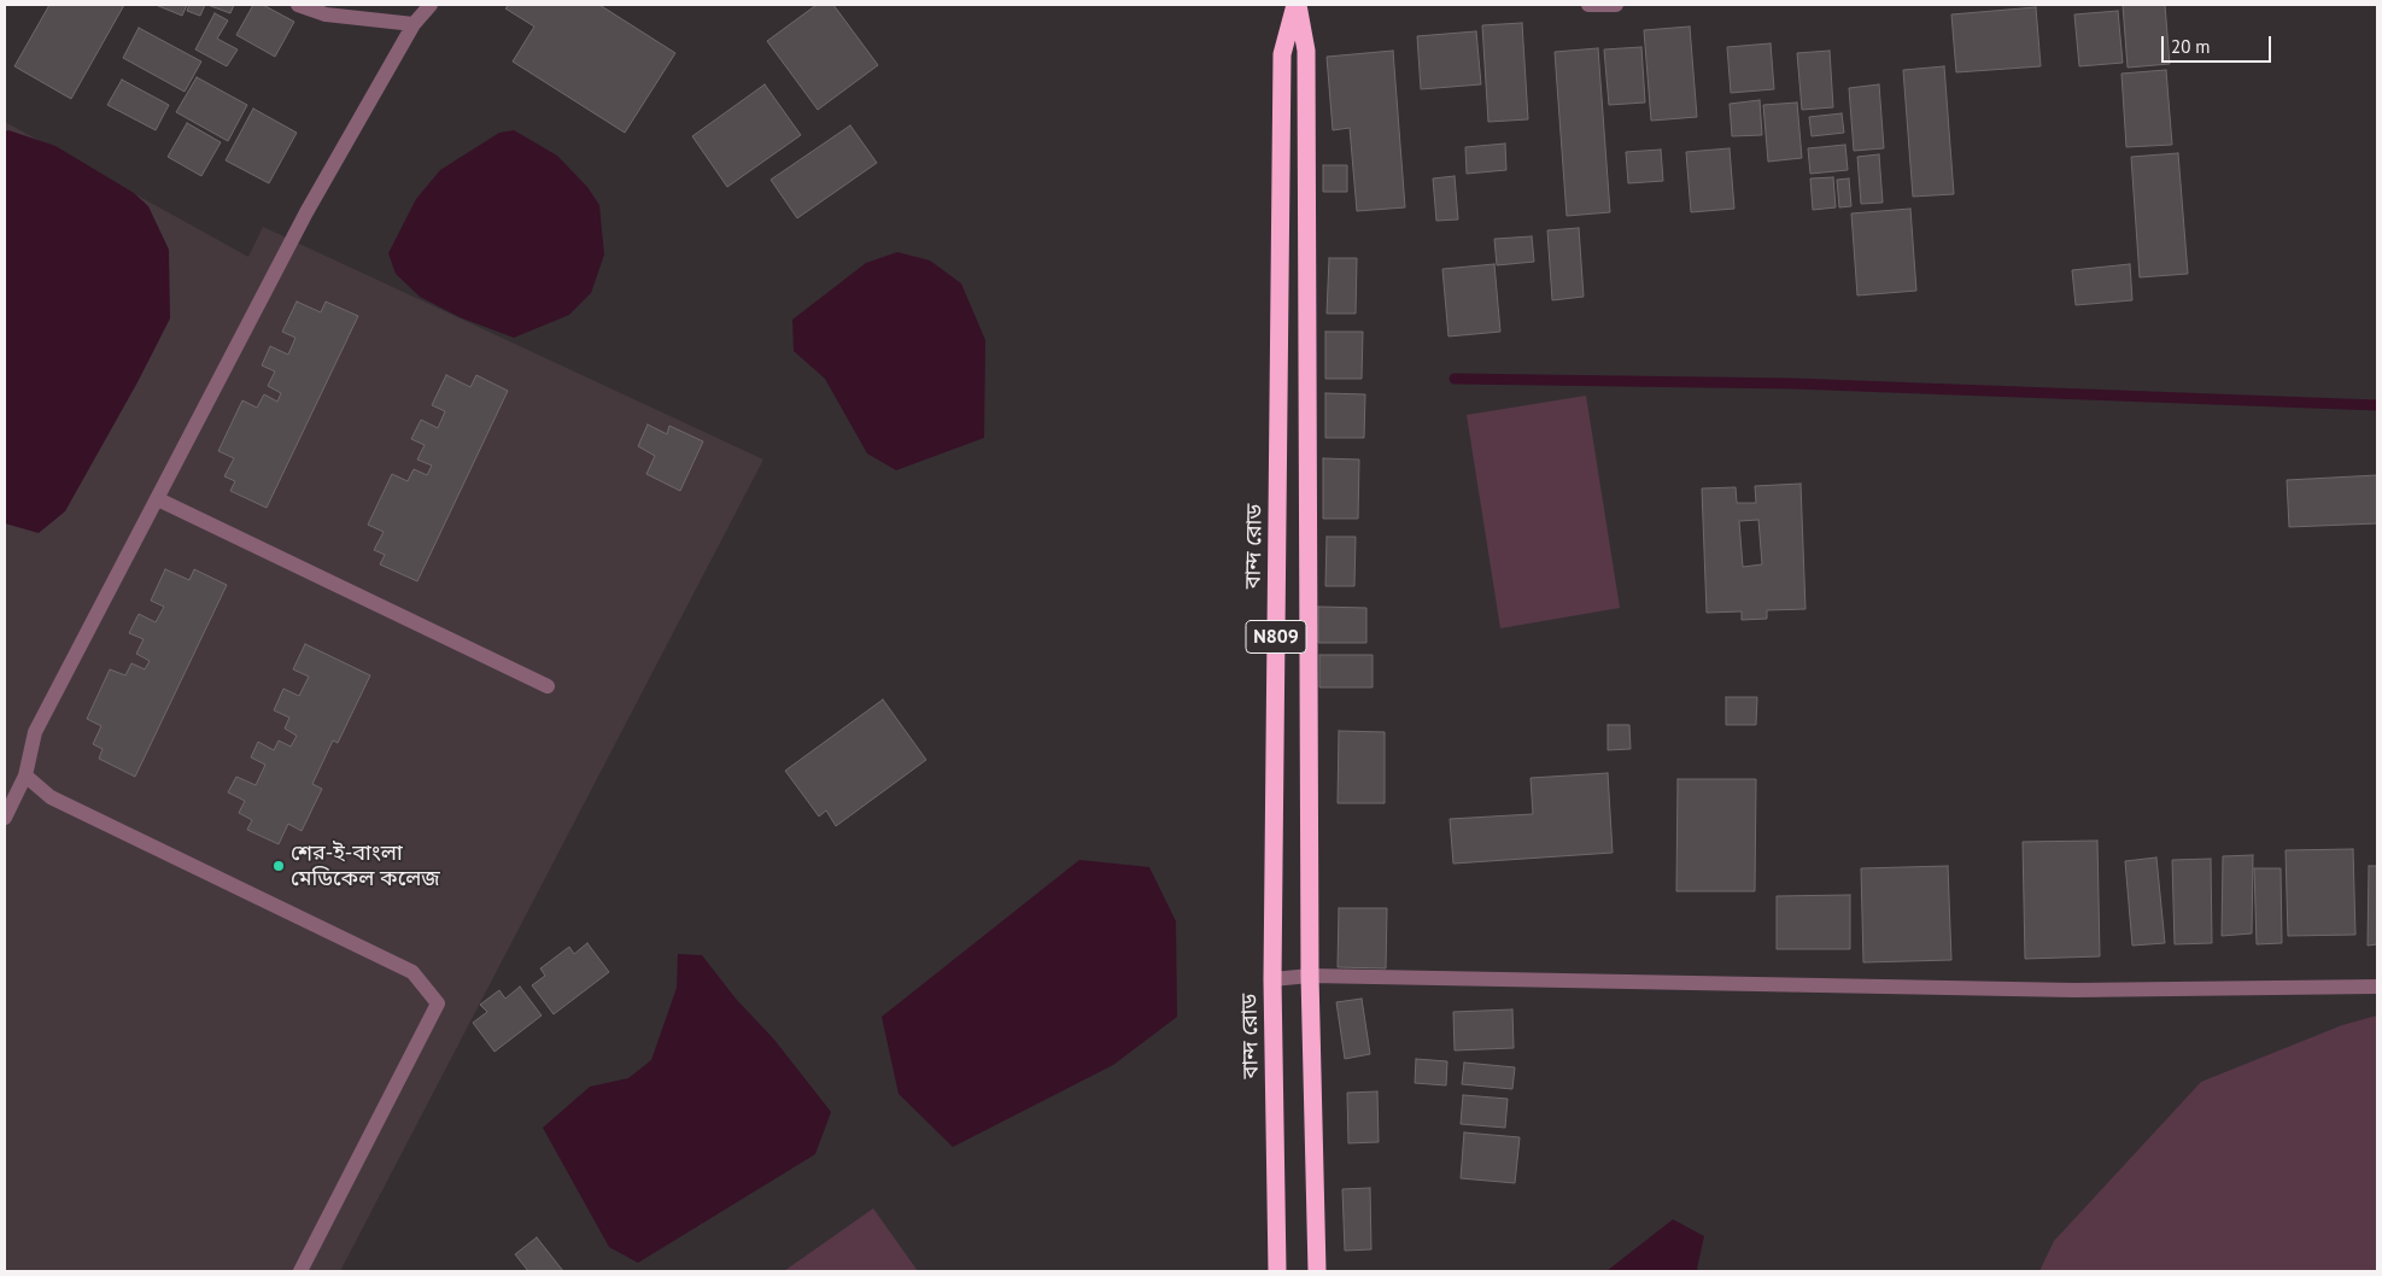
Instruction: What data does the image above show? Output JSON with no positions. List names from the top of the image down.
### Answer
{
  "streets": {
    "highway": ["বান্দ রোড", "N809"]
  },
  "places": ["শের-ই-বাংলা মেডিকেল কলেজ"],
  "scale_bar": "20 m"
}
